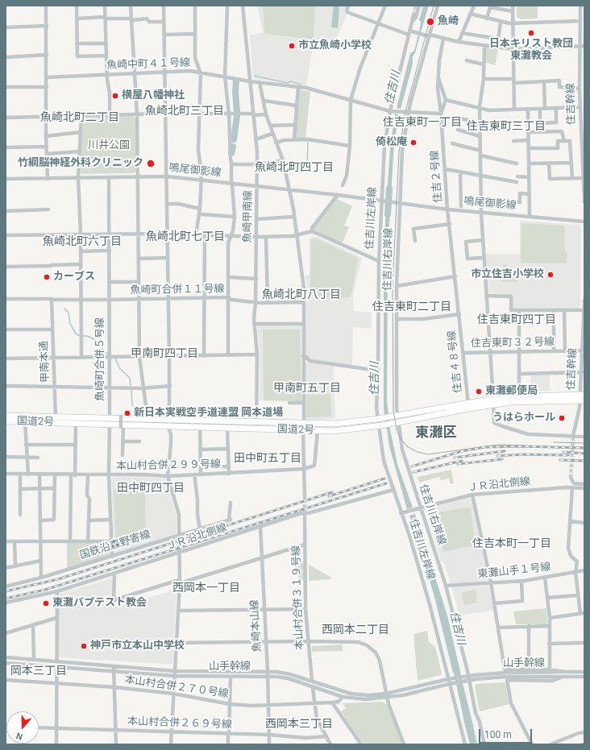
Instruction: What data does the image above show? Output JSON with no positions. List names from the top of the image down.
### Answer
{
  "streets": {
    "highway": ["国道2号"],
    "street": [
      "魚崎中町４１号線",
      "住吉幹線",
      "鳴尾御影線",
      "住吉２号線",
      "魚崎甲南線",
      "住吉川左岸線",
      "住吉川右岸線",
      "魚崎町合併１１号線",
      "住吉東町３２号線",
      "魚崎町合併５号線",
      "甲南本通",
      "住吉４８号線",
      "本山村合併２９９号線",
      "ＪＲ沿北側線",
      "国鉄沿森野寄線",
      "東灘山手１号線",
      "本山村合併３１９号線",
      "魚崎本山線",
      "山手幹線",
      "本山村合併２７０号線",
      "本山村合併２６９号線"
    ]
  },
  "crossings": [
    ["魚崎中町４１号線", "住吉２号線"],
    ["魚崎中町４１号線", "魚崎甲南線"],
    ["魚崎中町４１号線", "住吉川左岸線"],
    ["魚崎中町４１号線", "住吉川右岸線"],
    ["住吉幹線", "住吉東町３２号線"],
    ["住吉幹線", "国道2号"],
    ["鳴尾御影線", "住吉２号線"],
    ["鳴尾御影線", "魚崎甲南線"],
    ["鳴尾御影線", "住吉川左岸線"],
    ["鳴尾御影線", "住吉川右岸線"],
    ["鳴尾御影線", "魚崎町合併５号線"],
    ["住吉２号線", "住吉４８号線"],
    ["魚崎甲南線", "魚崎町合併１１号線"],
    ["魚崎甲南線", "国道2号"],
    ["住吉川左岸線", "国道2号"],
    ["住吉川左岸線", "ＪＲ沿北側線"],
    ["住吉川左岸線", "山手幹線"],
    ["住吉川右岸線", "国道2号"],
    ["住吉川右岸線", "ＪＲ沿北側線"],
    ["住吉川右岸線", "東灘山手１号線"],
    ["住吉川右岸線", "山手幹線"],
    ["魚崎町合併１１号線", "魚崎町合併５号線"],
    ["魚崎町合併１１号線", "甲南本通"],
    ["住吉東町３２号線", "住吉４８号線"],
    ["魚崎町合併５号線", "国道2号"],
    ["魚崎町合併５号線", "本山村合併２９９号線"],
    ["魚崎町合併５号線", "国鉄沿森野寄線"],
    ["甲南本通", "国道2号"],
    ["住吉４８号線", "国道2号"],
    ["ＪＲ沿北側線", "本山村合併３１９号線"],
    ["ＪＲ沿北側線", "魚崎本山線"],
    ["本山村合併３１９号線", "山手幹線"],
    ["魚崎本山線", "山手幹線"],
    ["魚崎本山線", "本山村合併２７０号線"],
    ["魚崎本山線", "本山村合併２６９号線"],
    ["山手幹線", "本山村合併２７０号線"]
  ],
  "districts": [
    "魚崎北町三丁目",
    "魚崎北町二丁目",
    "住吉東町一丁目",
    "住吉東町三丁目",
    "魚崎北町四丁目",
    "魚崎北町七丁目",
    "魚崎北町六丁目",
    "魚崎北町八丁目",
    "住吉東町二丁目",
    "住吉東町四丁目",
    "甲南町四丁目",
    "甲南町五丁目",
    "東灘区",
    "田中町五丁目",
    "田中町四丁目",
    "住吉本町一丁目",
    "西岡本一丁目",
    "西岡本二丁目",
    "岡本三丁目",
    "西岡本三丁目"
  ],
  "water": ["住吉川"],
  "parks": ["川井公園"],
  "places": [
    "魚崎",
    "日本キリスト教団 東灘教会",
    "市立魚崎小学校",
    "横屋八幡神社",
    "倚松庵",
    "竹綱脳神経外科クリニック",
    "市立住吉小学校",
    "カーブス",
    "東灘郵便局",
    "新日本実戦空手道連盟 岡本道場",
    "うはらホール",
    "東灘バプテスト教会",
    "神戸市立本山中学校"
  ],
  "scale_bar": "100 m",
  "north": "bottom"
}
